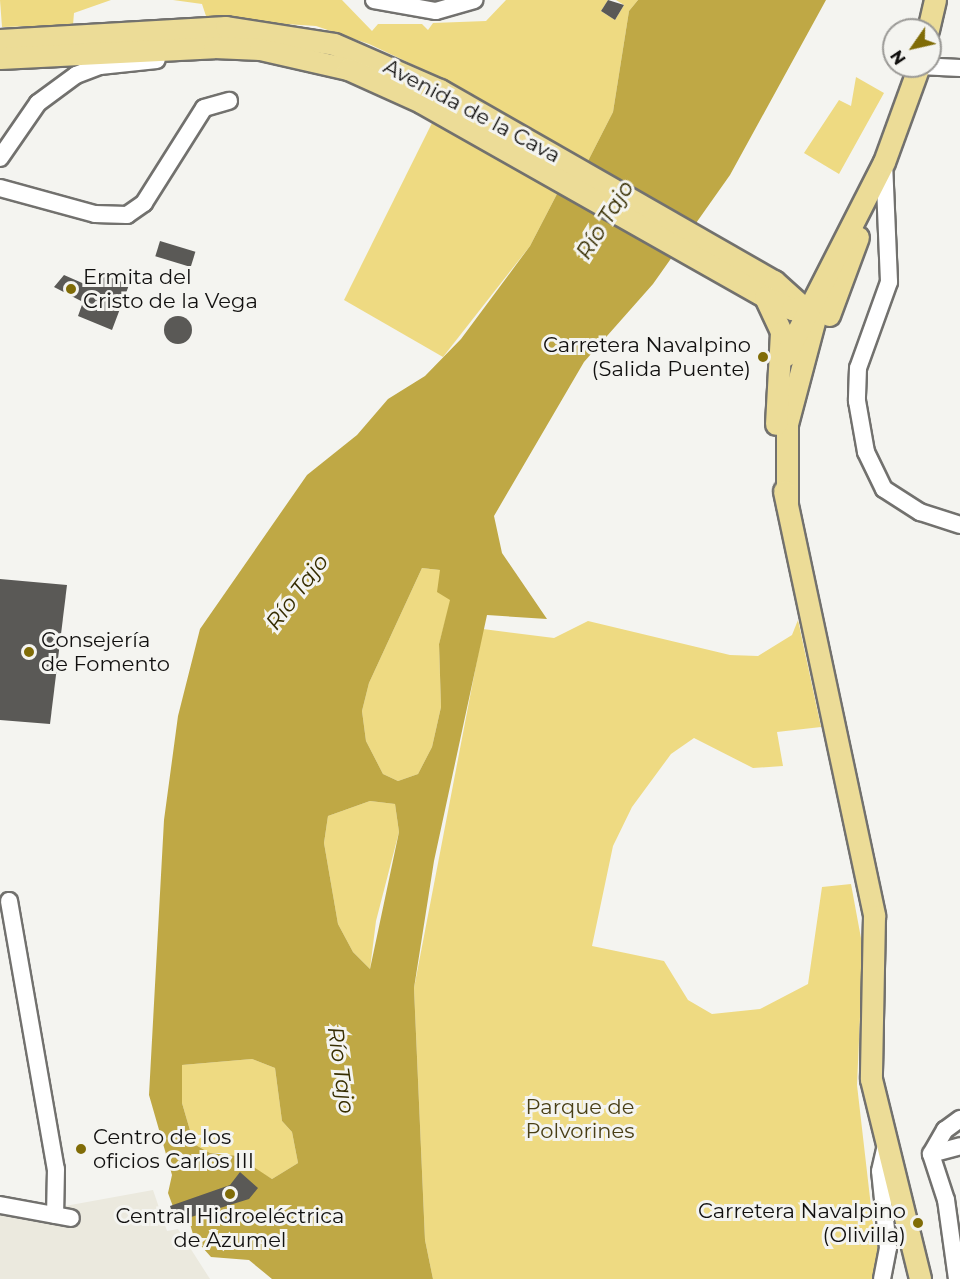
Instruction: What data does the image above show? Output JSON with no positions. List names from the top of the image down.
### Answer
{
  "streets": {
    "main road": ["Avenida de la Cava"]
  },
  "water": ["Río Tajo"],
  "parks": ["Parque de Polvorines"],
  "places": [
    "Ermita del Cristo de la Vega",
    "Carretera Navalpino (Salida Puente)",
    "Consejería de Fomento",
    "Centro de los oficios Carlos III",
    "Central Hidroeléctrica de Azumel",
    "Carretera Navalpino (Olivilla)"
  ],
  "north": "bottom left"
}
